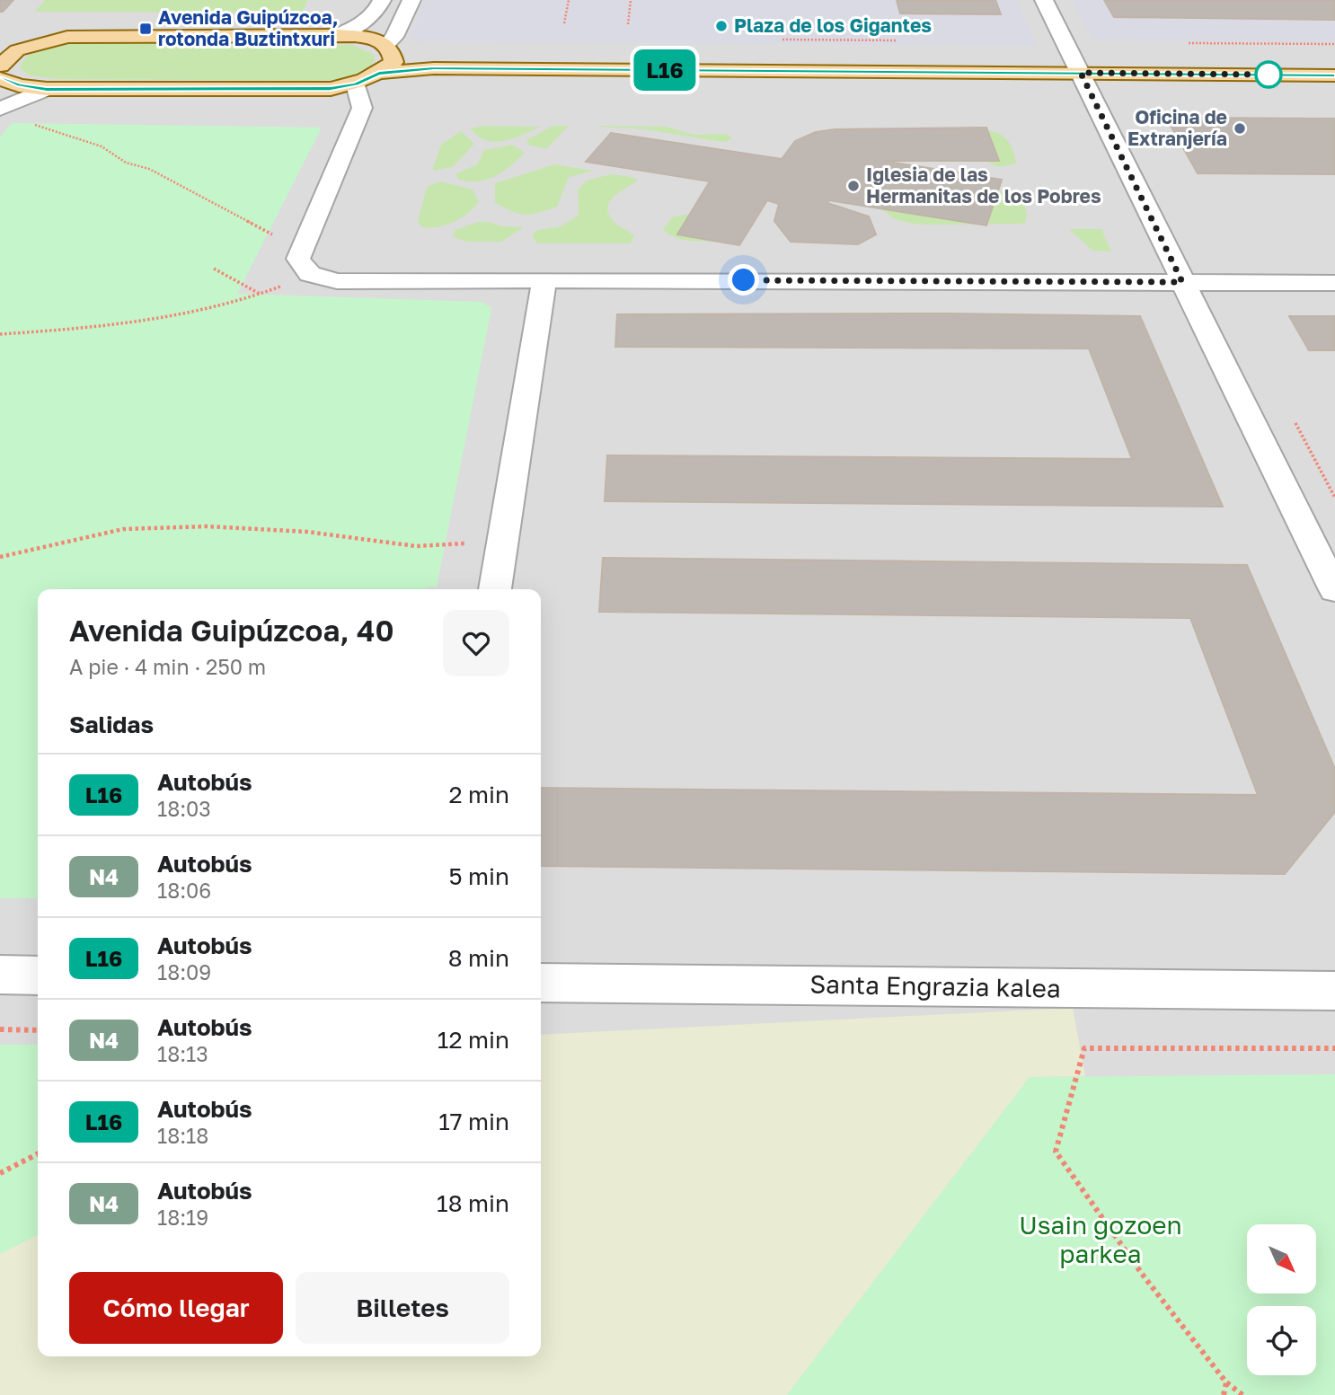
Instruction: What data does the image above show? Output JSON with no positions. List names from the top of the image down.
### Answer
{
  "streets": {
    "street": ["Santa Engrazia kalea"]
  },
  "parks": ["Usain gozoen parkea"],
  "places": {
    "other": ["Plaza de los Gigantes", "Oficina de Extranjería", "Iglesia de las Hermanitas de los Pobres"],
    "transit": ["Avenida Guipúzcoa, rotonda Buztintxuri"]
  },
  "lines": ["bus line L16"],
  "north": "bottom right",
  "page": {
    "on_map": "L16",
    "heading": [
      ["Avenida Guipúzcoa, 40", "A pie · 4 min · 250 m"],
      "Salidas"
    ],
    "list": [
      {
        "mark": "L16",
        "name": "Autobús",
        "note": "18:03",
        "value": "2 min"
      },
      {
        "mark": "N4",
        "name": "Autobús",
        "note": "18:06",
        "value": "5 min"
      },
      {
        "mark": "L16",
        "name": "Autobús",
        "note": "18:09",
        "value": "8 min"
      },
      {
        "mark": "N4",
        "name": "Autobús",
        "note": "18:13",
        "value": "12 min"
      },
      {
        "mark": "L16",
        "name": "Autobús",
        "note": "18:18",
        "value": "17 min"
      },
      {
        "mark": "N4",
        "name": "Autobús",
        "note": "18:19",
        "value": "18 min"
      }
    ],
    "buttons": ["Cómo llegar", "Billetes"]
  }
}
